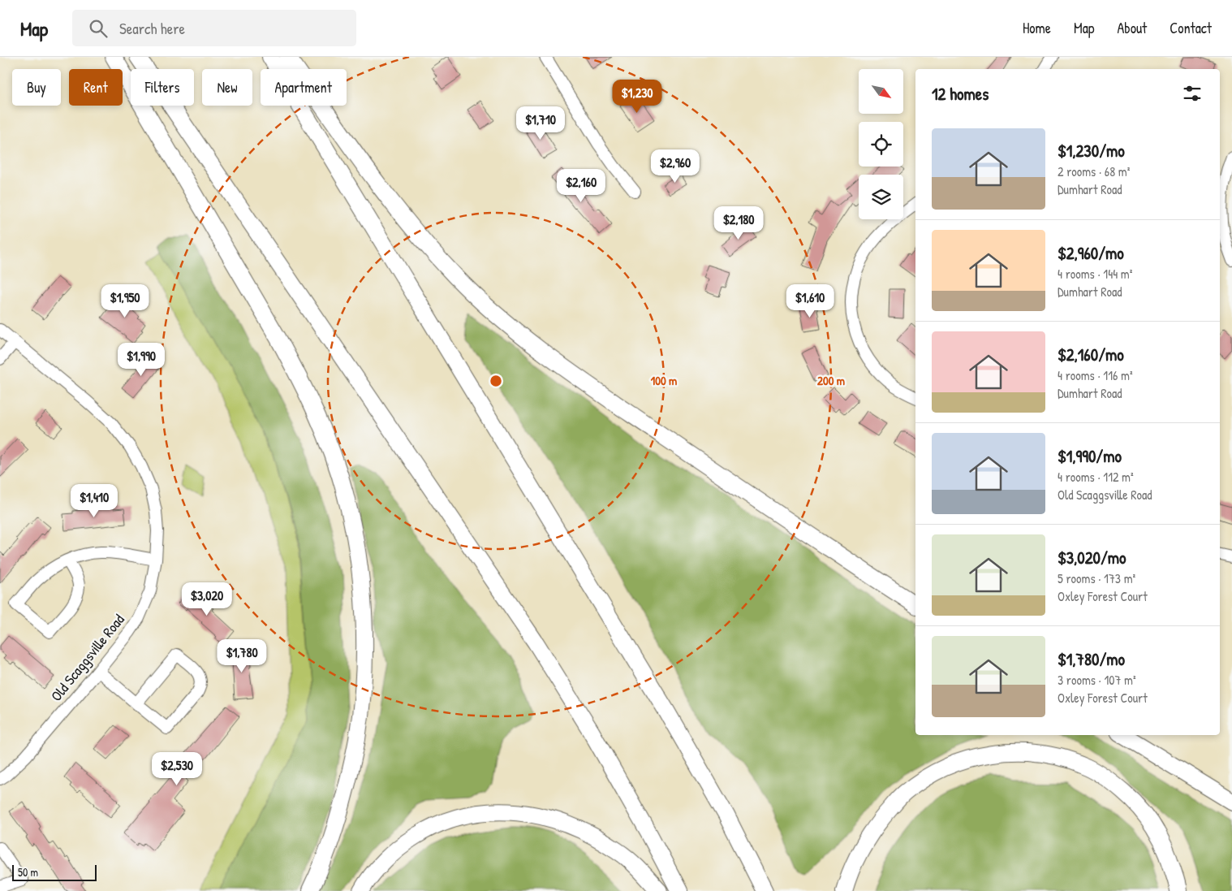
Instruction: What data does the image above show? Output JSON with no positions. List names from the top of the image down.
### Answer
{
  "streets": {
    "street": ["Old Scaggsville Road"]
  },
  "scale_bar": "50 m",
  "north": "bottom right",
  "page": {
    "header": "Map",
    "search": "Search here",
    "nav": [
      "Home",
      "Map",
      "About",
      "Contact"
    ],
    "chip": [
      "Buy",
      "Rent",
      "Filters",
      "New",
      "Apartment"
    ],
    "heading": "12 homes",
    "price": [
      "$1,230",
      "$1,710",
      "$2,960",
      "$2,160",
      "$2,180",
      "$1,950",
      "$1,610",
      "$1,990",
      "$1,410",
      "$3,020",
      "$1,780",
      "$2,530"
    ],
    "list": [
      {
        "name": "$1,230/mo",
        "note": "2 rooms · 68 m² · Dumhart Road"
      },
      {
        "name": "$2,960/mo",
        "note": "4 rooms · 144 m² · Dumhart Road"
      },
      {
        "name": "$2,160/mo",
        "note": "4 rooms · 116 m² · Dumhart Road"
      },
      {
        "name": "$1,990/mo",
        "note": "4 rooms · 112 m² · Old Scaggsville Road"
      },
      {
        "name": "$3,020/mo",
        "note": "5 rooms · 173 m² · Oxley Forest Court"
      },
      {
        "name": "$1,780/mo",
        "note": "3 rooms · 107 m² · Oxley Forest Court"
      }
    ],
    "scale": "50 m"
  },
  "rings": ["100 m", "200 m"]
}
